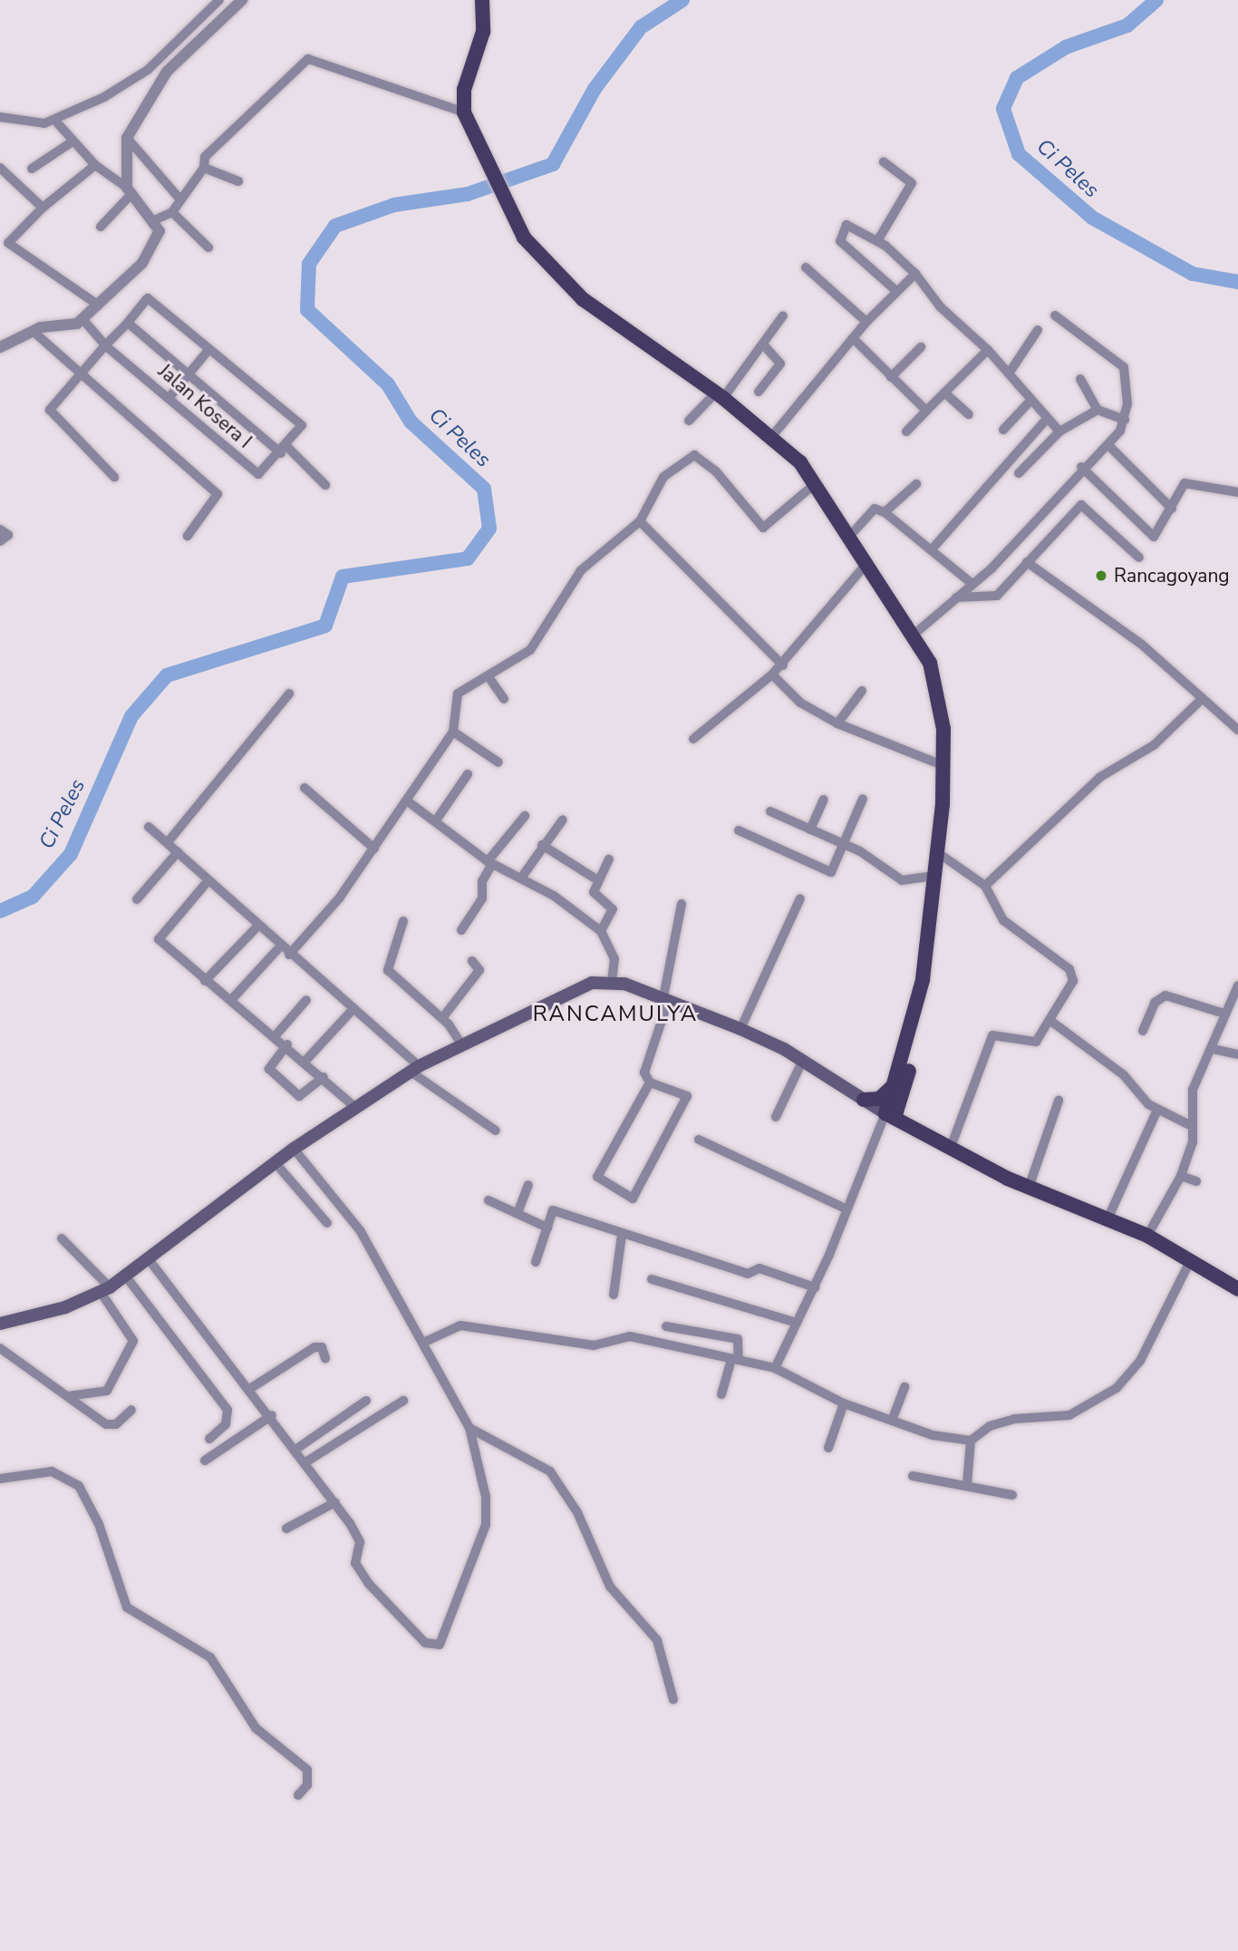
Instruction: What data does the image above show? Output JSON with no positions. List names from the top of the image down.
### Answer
{
  "streets": {
    "street": ["Jalan Kosera I"]
  },
  "districts": ["RANCAMULYA"],
  "water": ["Ci Peles"],
  "places": ["Rancagoyang"]
}
